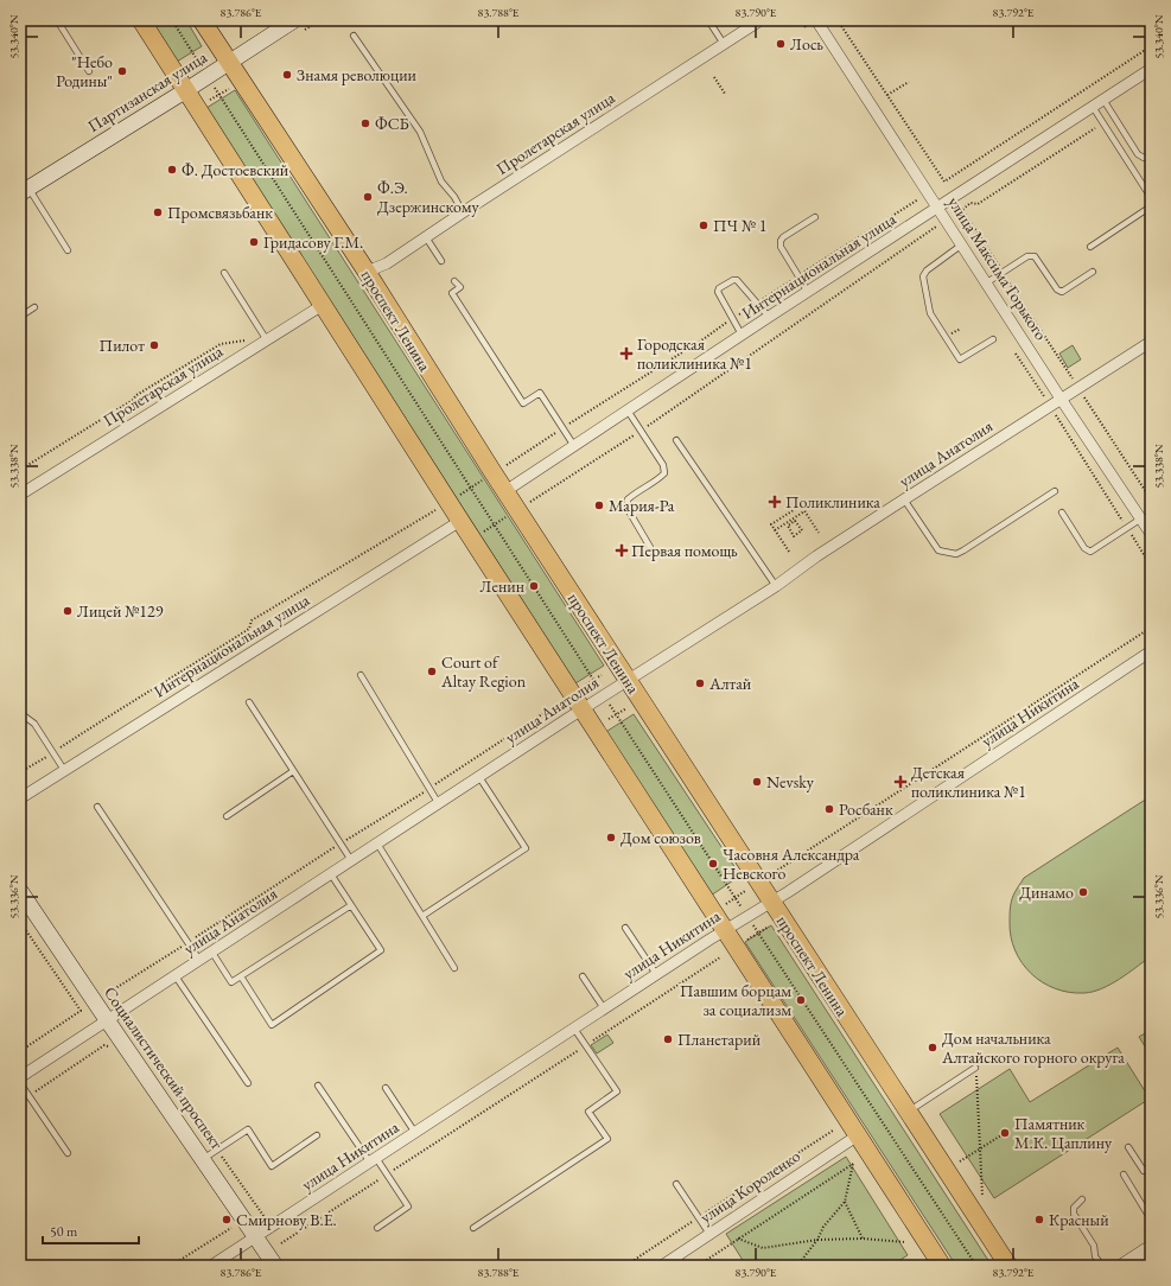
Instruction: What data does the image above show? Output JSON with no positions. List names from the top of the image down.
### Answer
{
  "streets": {
    "main road": ["проспект Ленина"],
    "street": [
      "Партизанская улица",
      "Пролетарская улица",
      "Интернациональная улица",
      "улица Максима Горького",
      "улица Анатолия",
      "улица Никитина",
      "Социалистический проспект",
      "улица Короленко"
    ]
  },
  "crossings": [
    ["Партизанская улица", "проспект Ленина"],
    ["Пролетарская улица", "проспект Ленина"],
    ["Интернациональная улица", "улица Максима Горького"],
    ["Интернациональная улица", "проспект Ленина"],
    ["улица Максима Горького", "улица Анатолия"],
    ["проспект Ленина", "улица Анатолия"],
    ["проспект Ленина", "улица Никитина"],
    ["улица Анатолия", "Социалистический проспект"],
    ["улица Никитина", "Социалистический проспект"]
  ],
  "places": {
    "other": [
      "Лось",
      "\"Небо Родины\"",
      "Знамя революции",
      "ФСБ",
      "Ф. Достоевский",
      "Ф.Э. Дзержинскому",
      "Промсвязьбанк",
      "ПЧ № 1",
      "Гридасову Г.М.",
      "Пилот",
      "Мария-Ра",
      "Ленин",
      "Лицей №129",
      "Court of Altay Region",
      "Алтай",
      "Nevsky",
      "Росбанк",
      "Дом союзов",
      "Часовня Александра Невского",
      "Динамо",
      "Павшим борцам за социализм",
      "Планетарий",
      "Дом начальника Алтайского горного округа",
      "Памятник М.К. Цаплину",
      "Смирнову В.Е.",
      "Красный"
    ],
    "health": [
      "Городская поликлиника №1",
      "Поликлиника",
      "Первая помощь",
      "Детская поликлиника №1"
    ]
  },
  "scale_bar": "50 m",
  "coordinates": [
    "83.786°E",
    "83.788°E",
    "83.790°E",
    "83.792°E",
    "53.340°N",
    "53.338°N",
    "53.336°N"
  ]
}
